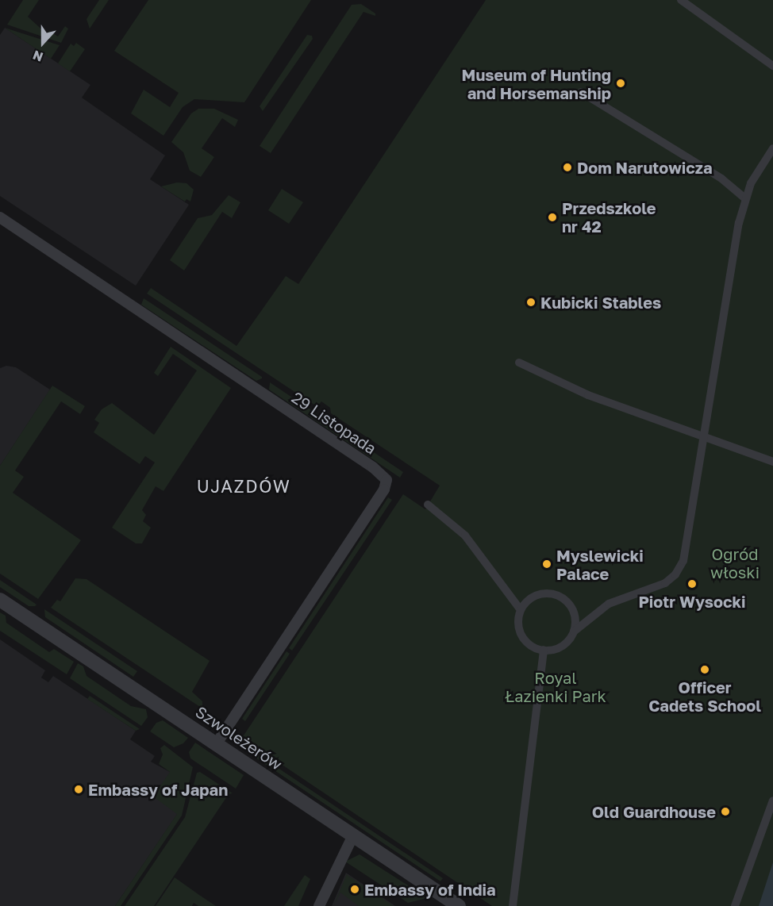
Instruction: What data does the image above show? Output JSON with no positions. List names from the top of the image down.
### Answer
{
  "streets": {
    "street": ["29 Listopada", "Szwoleżerów"]
  },
  "crossings": [
    ["29 Listopada", "Szwoleżerów"]
  ],
  "districts": ["UJAZDÓW"],
  "parks": ["Ogród włoski", "Royal Łazienki Park"],
  "places": [
    "Museum of Hunting and Horsemanship",
    "Dom Narutowicza",
    "Przedszkole nr 42",
    "Kubicki Stables",
    "Myslewicki Palace",
    "Piotr Wysocki",
    "Officer Cadets School",
    "Embassy of Japan",
    "Old Guardhouse",
    "Embassy of India"
  ],
  "north": "bottom"
}
